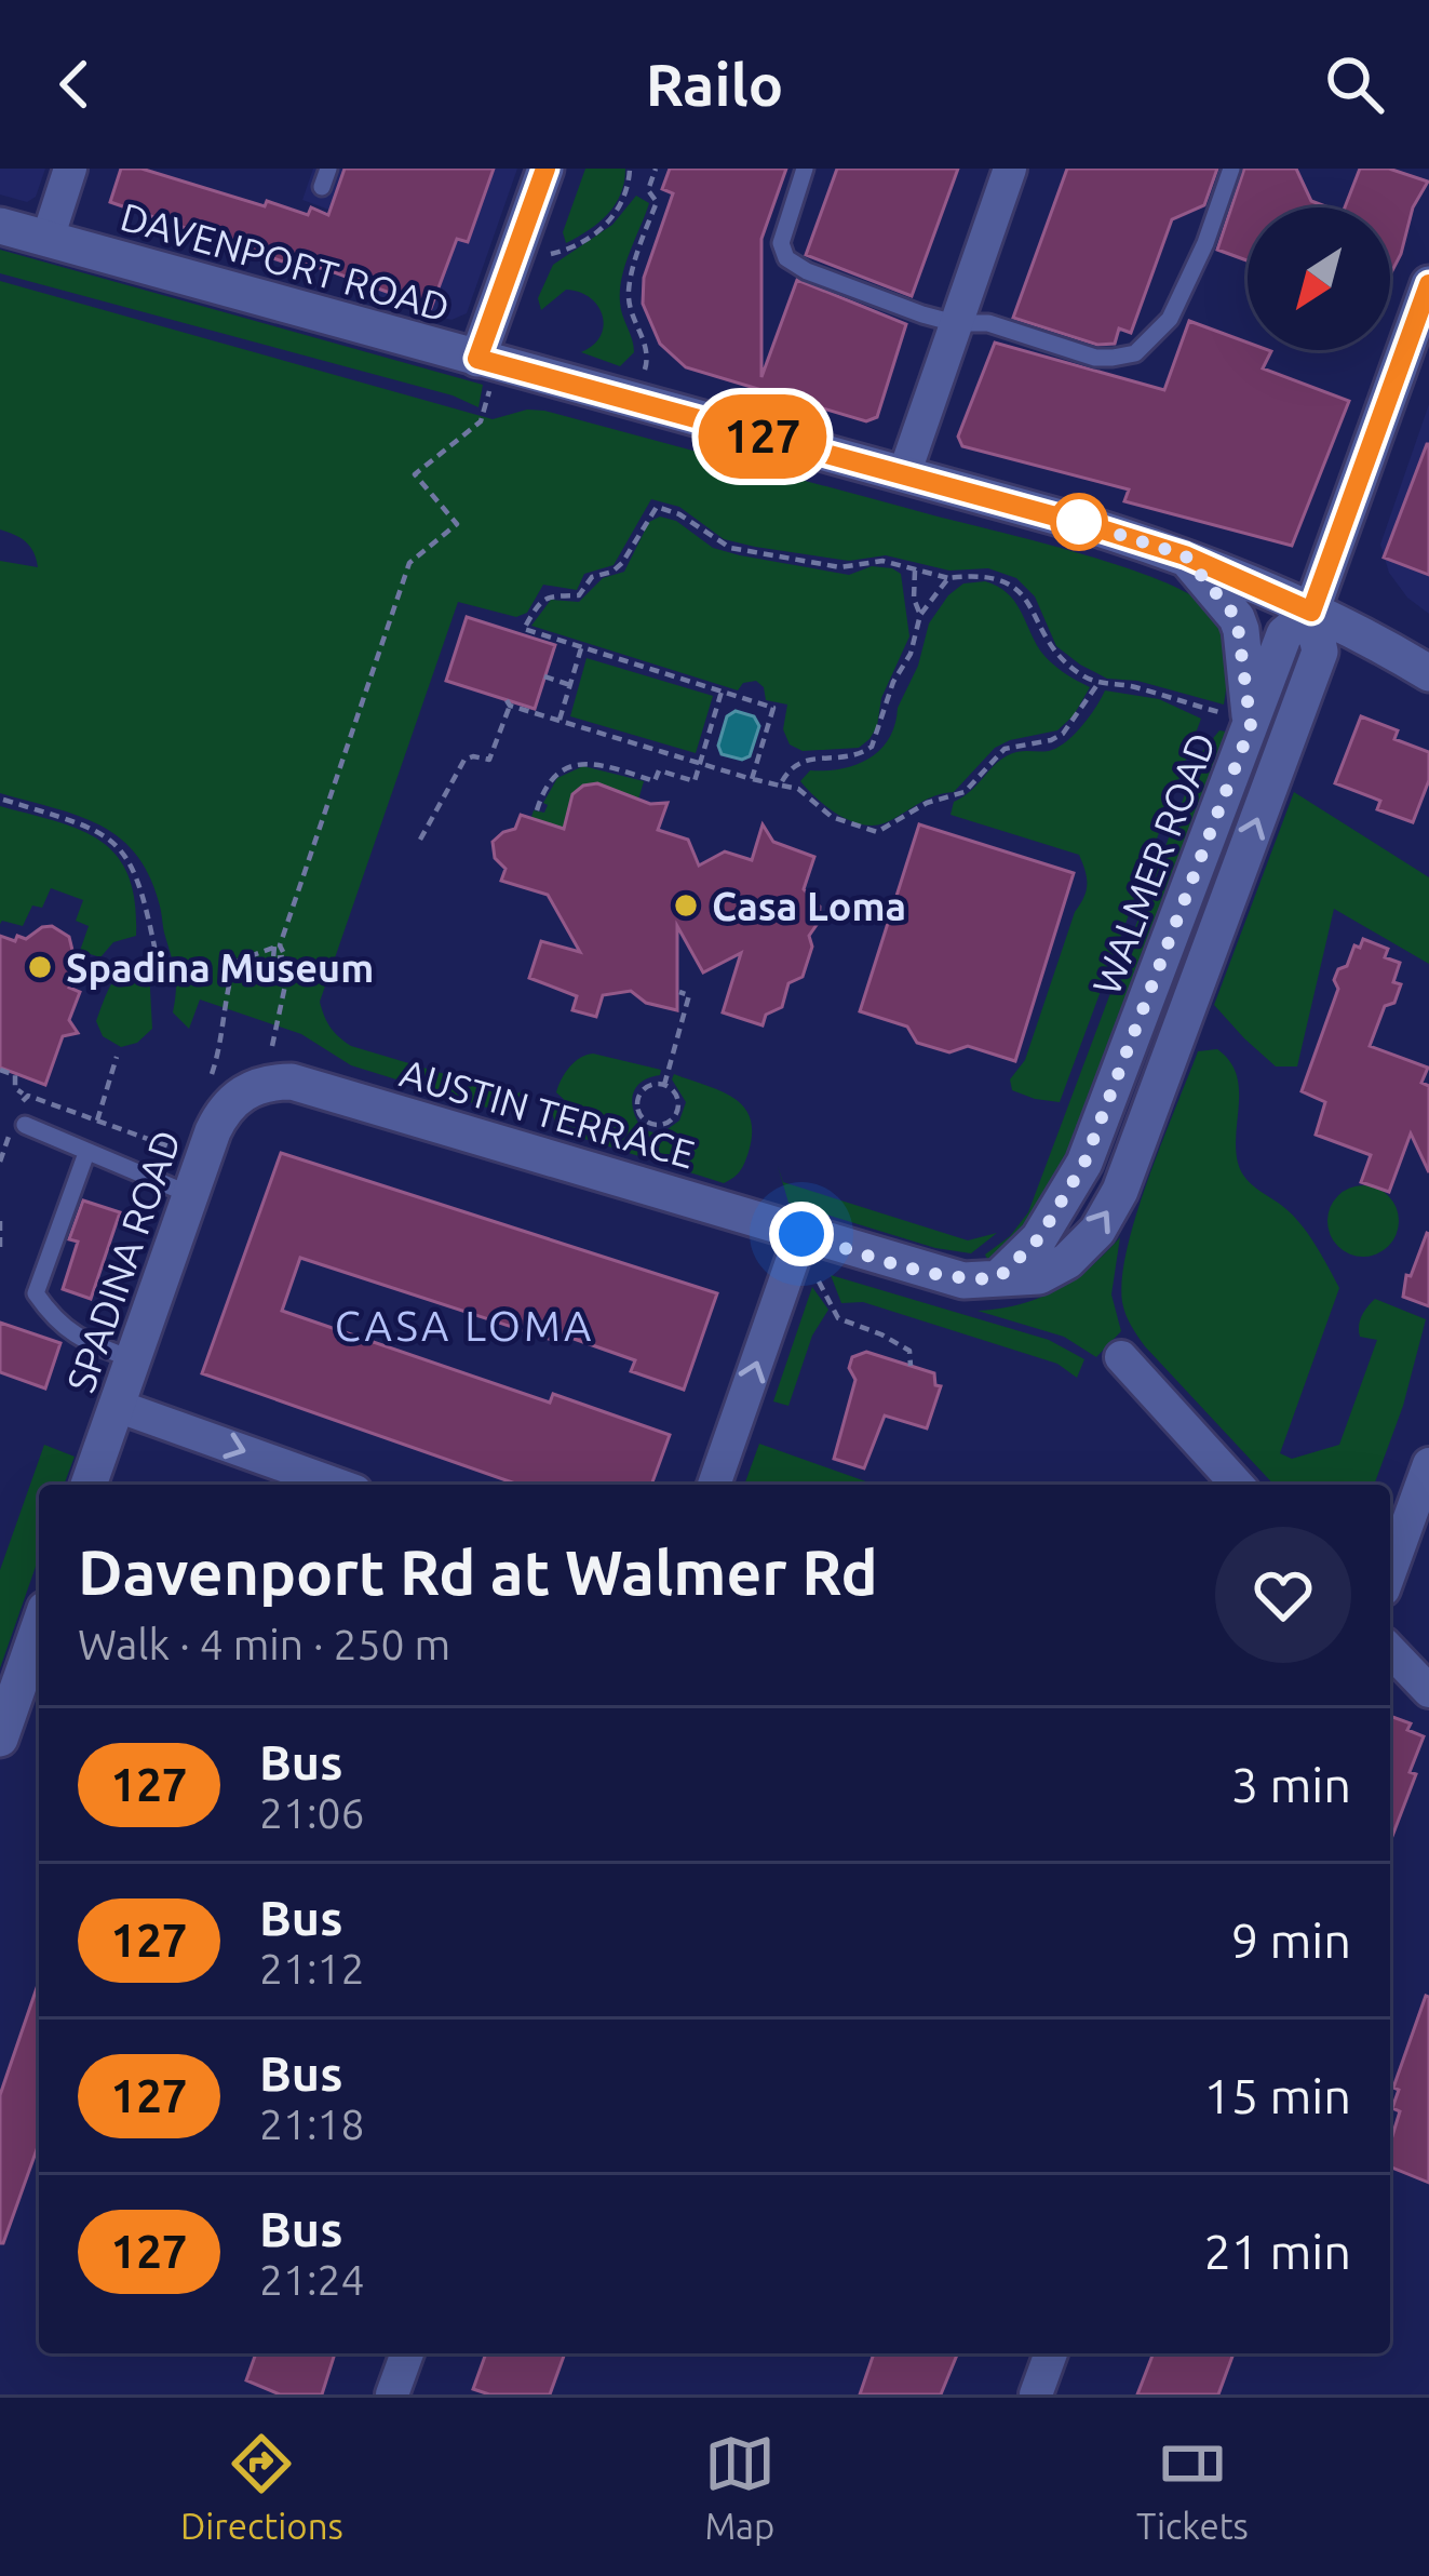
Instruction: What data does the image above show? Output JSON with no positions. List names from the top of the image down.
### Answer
{
  "streets": {
    "street": [
      "DAVENPORT ROAD",
      "WALMER ROAD",
      "AUSTIN TERRACE",
      "SPADINA ROAD"
    ]
  },
  "crossings": [
    ["DAVENPORT ROAD", "WALMER ROAD"],
    ["WALMER ROAD", "AUSTIN TERRACE"],
    ["AUSTIN TERRACE", "SPADINA ROAD"]
  ],
  "districts": ["CASA LOMA"],
  "places": ["Casa Loma", "Spadina Museum"],
  "lines": ["bus line 127"],
  "north": "bottom left",
  "page": {
    "header": "Railo",
    "on_map": "127",
    "heading": ["Davenport Rd at Walmer Rd", "Walk · 4 min · 250 m"],
    "list": [
      {
        "mark": "127",
        "name": "Bus",
        "note": "21:06",
        "value": "3 min"
      },
      {
        "mark": "127",
        "name": "Bus",
        "note": "21:12",
        "value": "9 min"
      },
      {
        "mark": "127",
        "name": "Bus",
        "note": "21:18",
        "value": "15 min"
      },
      {
        "mark": "127",
        "name": "Bus",
        "note": "21:24",
        "value": "21 min"
      }
    ],
    "tabs": ["Directions", "Map", "Tickets"]
  }
}
